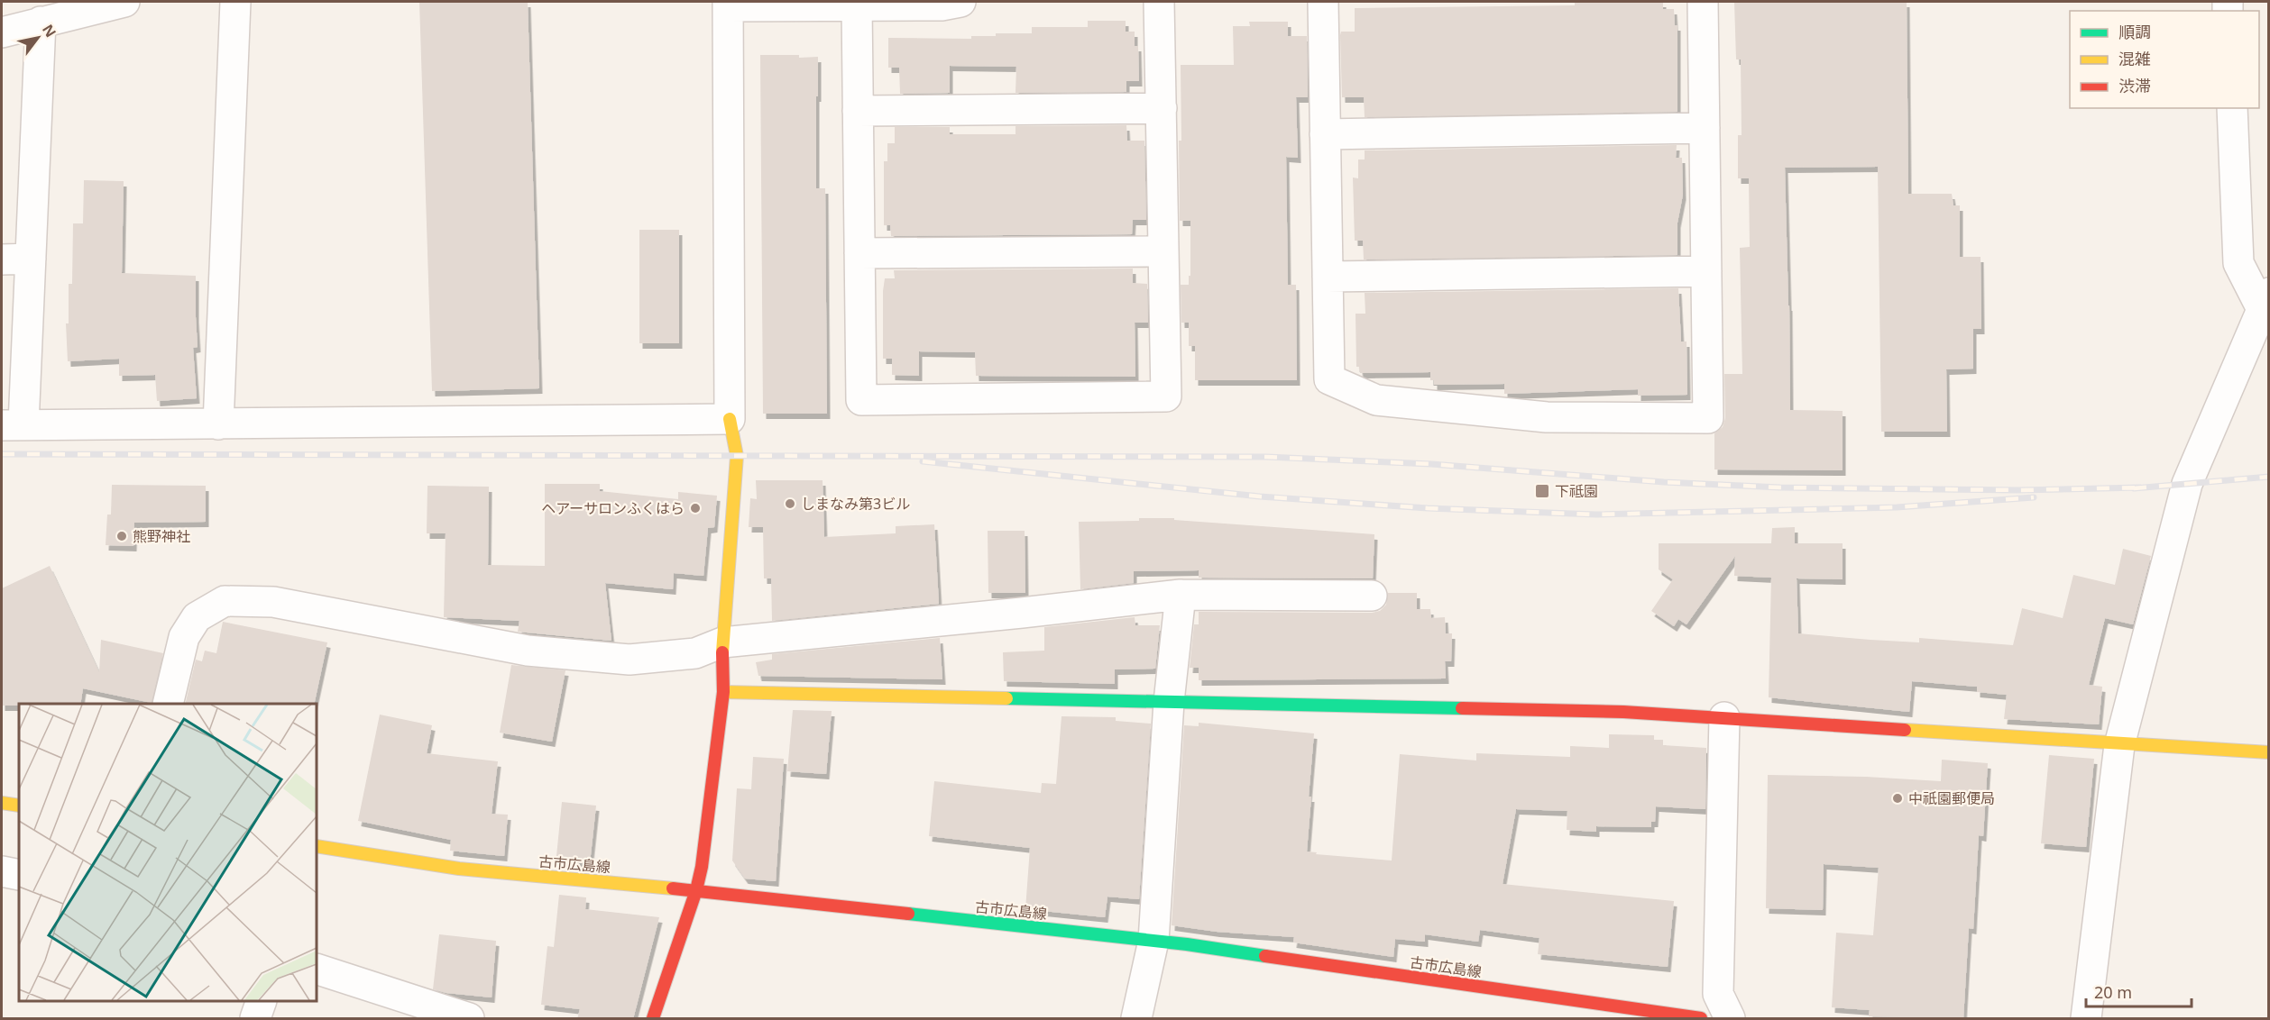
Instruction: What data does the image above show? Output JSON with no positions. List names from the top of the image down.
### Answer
{
  "streets": {
    "street": ["古市広島線"]
  },
  "places": {
    "transit": ["下祗園"],
    "other": [
      "しまなみ第3ビル",
      "ヘアーサロンふくはら",
      "熊野神社",
      "中祇園郵便局"
    ]
  },
  "legend": ["順調", "混雑", "渋滞"],
  "scale_bar": "20 m",
  "north": "top right"
}
